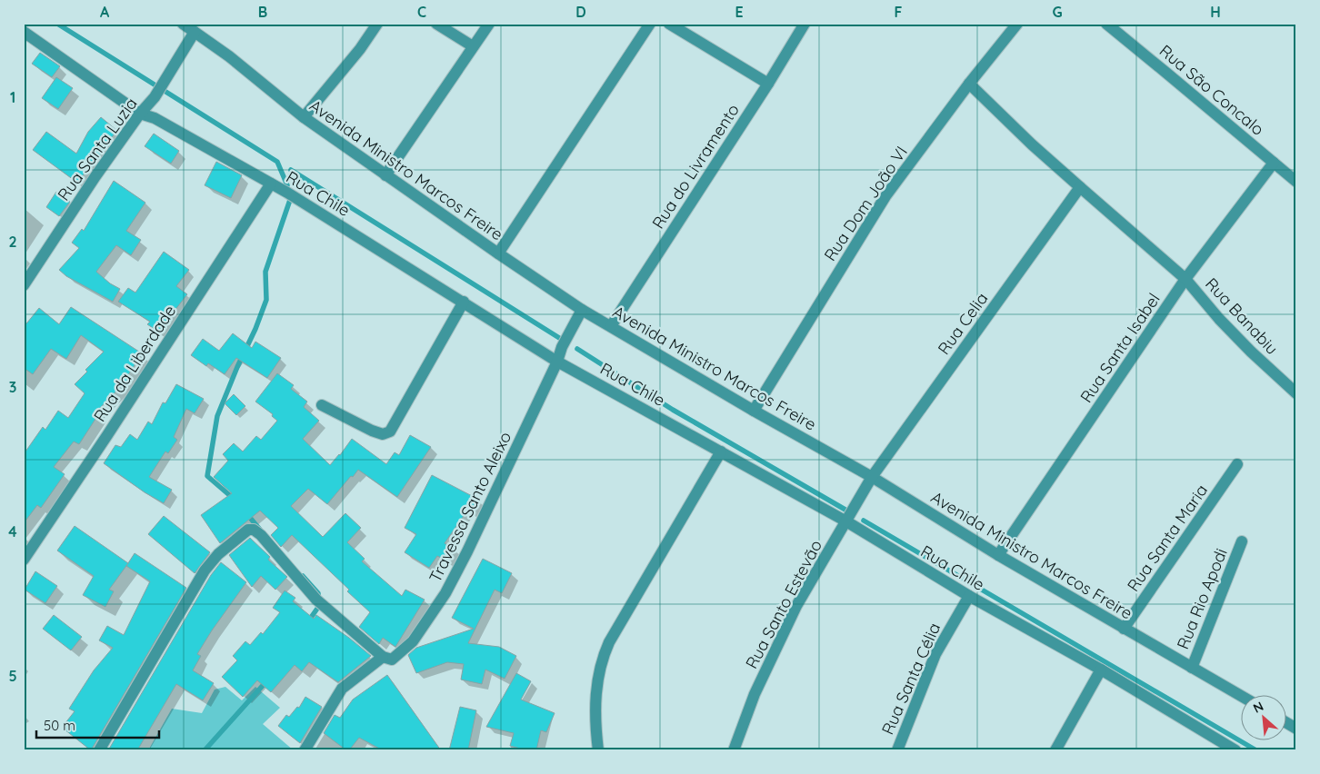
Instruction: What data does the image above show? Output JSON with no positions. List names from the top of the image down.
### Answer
{
  "streets": {
    "street": [
      "Rua São Concalo",
      "Rua Santa Luzia",
      "Rua do Livramento",
      "Avenida Ministro Marcos Freire",
      "Rua Chile",
      "Rua Dom João VI",
      "Rua Banabiu",
      "Rua Celia",
      "Rua Santa Isabel",
      "Rua da Liberdade",
      "Travessa Santo Aleixo",
      "Rua Santa Maria",
      "Rua Rio Apodi",
      "Rua Santo Estevão",
      "Rua Santa Célia"
    ]
  },
  "crossings": [
    ["Rua São Concalo", "Rua Santa Isabel"],
    ["Rua Santa Luzia", "Avenida Ministro Marcos Freire"],
    ["Rua Santa Luzia", "Rua Chile"],
    ["Rua do Livramento", "Avenida Ministro Marcos Freire"],
    ["Avenida Ministro Marcos Freire", "Rua Dom João VI"],
    ["Avenida Ministro Marcos Freire", "Rua Celia"],
    ["Avenida Ministro Marcos Freire", "Rua Santa Isabel"],
    ["Avenida Ministro Marcos Freire", "Travessa Santo Aleixo"],
    ["Avenida Ministro Marcos Freire", "Rua Santa Maria"],
    ["Avenida Ministro Marcos Freire", "Rua Rio Apodi"],
    ["Avenida Ministro Marcos Freire", "Rua Santo Estevão"],
    ["Rua Chile", "Rua da Liberdade"],
    ["Rua Chile", "Travessa Santo Aleixo"],
    ["Rua Chile", "Rua Santo Estevão"],
    ["Rua Chile", "Rua Santa Célia"],
    ["Rua Banabiu", "Rua Santa Isabel"],
    ["Rua Celia", "Rua Santo Estevão"]
  ],
  "scale_bar": "50 m",
  "north": "top left",
  "grid": {
    "columns": [
      "A",
      "B",
      "C",
      "D",
      "E",
      "F",
      "G",
      "H"
    ],
    "rows": [
      "1",
      "2",
      "3",
      "4",
      "5"
    ]
  }
}
